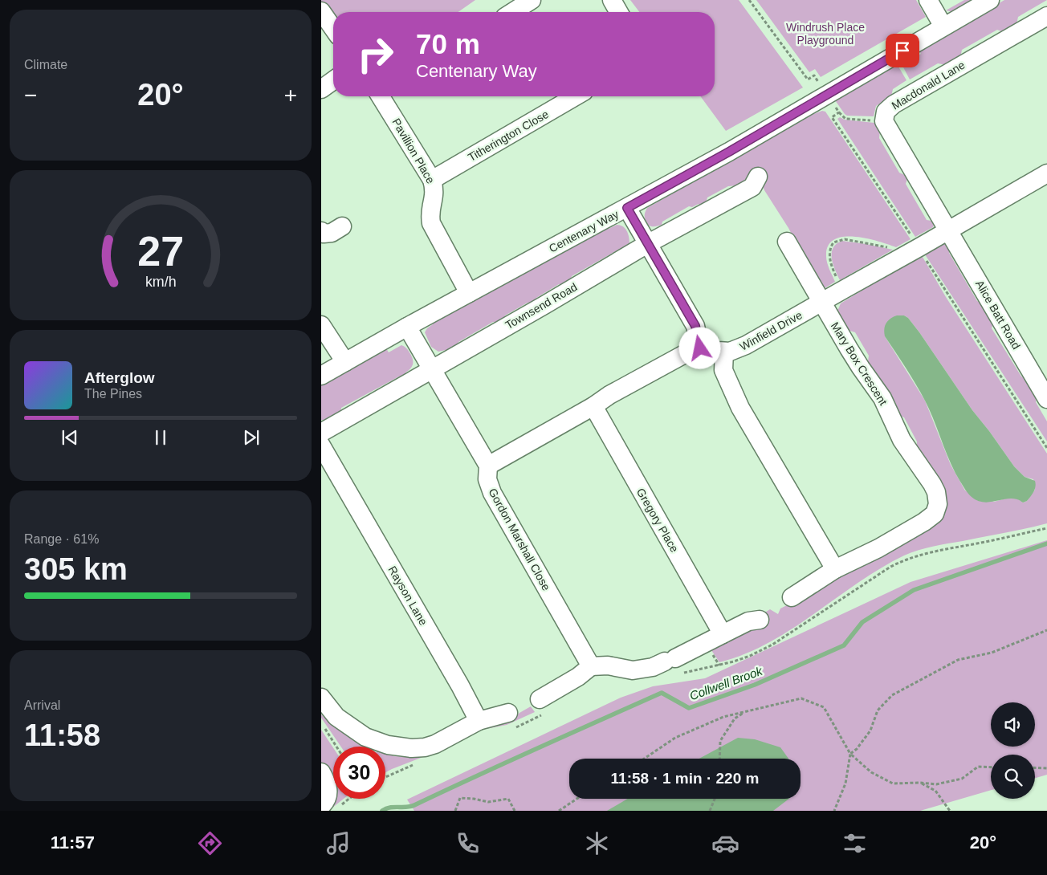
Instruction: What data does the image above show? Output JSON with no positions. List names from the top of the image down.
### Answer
{
  "streets": {
    "street": [
      "Macdonald Lane",
      "Titherington Close",
      "Pavillion Place",
      "Centenary Way",
      "Townsend Road",
      "Alice Batt Road",
      "Winfield Drive",
      "Mary Box Crescent",
      "Gregory Place",
      "Gordon Marshall Close",
      "Rayson Lane"
    ]
  },
  "crossings": [
    ["Macdonald Lane", "Alice Batt Road"],
    ["Macdonald Lane", "Winfield Drive"],
    ["Titherington Close", "Pavillion Place"],
    ["Pavillion Place", "Centenary Way"],
    ["Centenary Way", "Gordon Marshall Close"],
    ["Townsend Road", "Gordon Marshall Close"],
    ["Alice Batt Road", "Winfield Drive"],
    ["Winfield Drive", "Mary Box Crescent"]
  ],
  "water": ["Collwell Brook"],
  "parks": ["Windrush Place Playground"],
  "page": {
    "tile": [
      "Climate",
      ["Range · 61%", "305 km"],
      ["Arrival", "11:58"]
    ],
    "turn": ["70 m", "Centenary Way"],
    "heat": ["−", "20°", "+"],
    "song": ["Afterglow", "The Pines"],
    "limit": "30",
    "trip": "11:58 · 1 min · 220 m",
    "tabs": ["11:57", "20°"],
    "gauge": ["27", "km/h"]
  }
}
